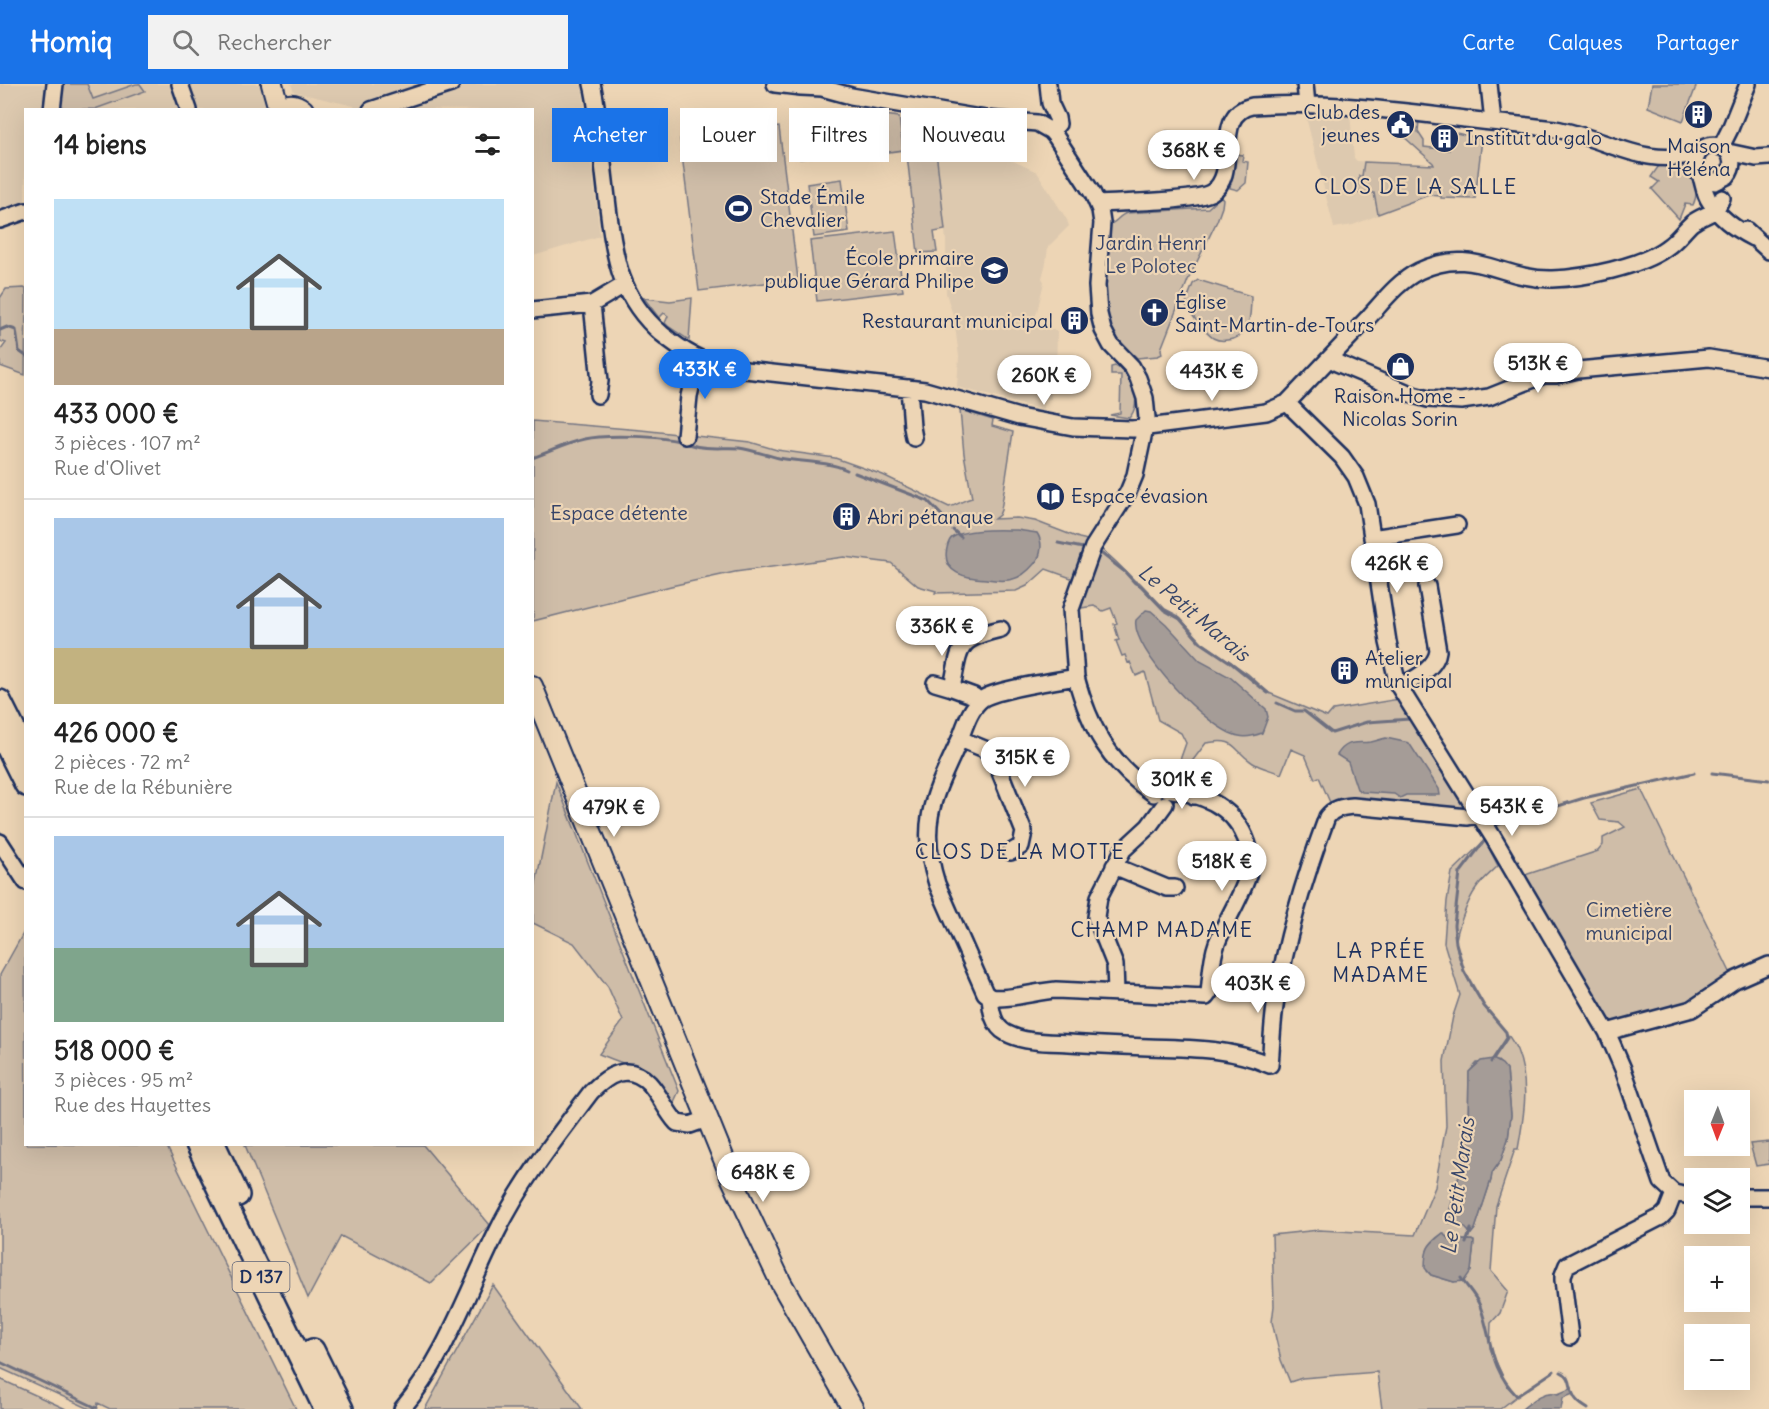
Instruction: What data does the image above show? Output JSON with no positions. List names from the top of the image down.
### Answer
{
  "streets": {
    "highway": ["D 137"]
  },
  "districts": [
    "CLOS DE LA SALLE",
    "CLOS DE LA MOTTE",
    "CHAMP MADAME",
    "LA PRÉE MADAME"
  ],
  "water": ["Le Petit Marais"],
  "parks": ["Jardin Henri Le Polotec", "Espace détente", "Cimetière municipal"],
  "places": {
    "building": [
      "Maison Héléna",
      "Institut du galo",
      "Restaurant municipal",
      "Abri pétanque",
      "Atelier municipal"
    ],
    "public building": ["Club des jeunes"],
    "sports": ["Stade Émile Chevalier"],
    "school or university": ["École primaire publique Gérard Philipe"],
    "church": ["Église Saint-Martin-de-Tours"],
    "shop": ["Raison Home - Nicolas Sorin"],
    "library": ["Espace évasion"]
  },
  "north": "bottom",
  "page": {
    "header": "Homiq",
    "search": "Rechercher",
    "nav": ["Carte", "Calques", "Partager"],
    "chip": [
      "Acheter",
      "Louer",
      "Filtres",
      "Nouveau"
    ],
    "heading": "14 biens",
    "price": [
      "368K €",
      "513K €",
      "433K €",
      "443K €",
      "260K €",
      "426K €",
      "336K €",
      "315K €",
      "301K €",
      "543K €",
      "479K €",
      "518K €",
      "403K €",
      "648K €"
    ],
    "list": [
      {
        "name": "433 000 €",
        "note": "3 pièces · 107 m² · Rue d'Olivet"
      },
      {
        "name": "426 000 €",
        "note": "2 pièces · 72 m² · Rue de la Rébunière"
      },
      {
        "name": "518 000 €",
        "note": "3 pièces · 95 m² · Rue des Hayettes"
      }
    ],
    "map_buttons": ["+", "−"]
  }
}
